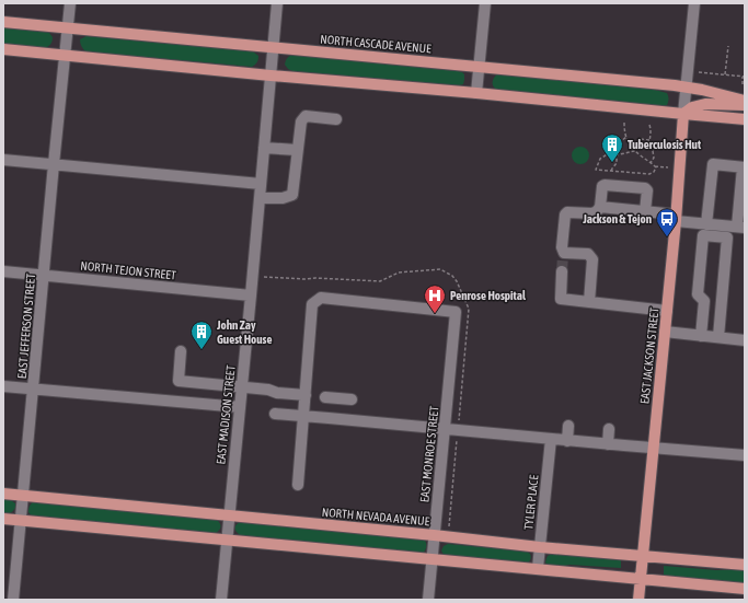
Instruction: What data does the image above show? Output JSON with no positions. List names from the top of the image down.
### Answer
{
  "streets": {
    "main road": ["NORTH CASCADE AVENUE", "EAST JACKSON STREET", "NORTH NEVADA AVENUE"],
    "street": [
      "NORTH TEJON STREET",
      "EAST JEFFERSON STREET",
      "EAST MADISON STREET",
      "EAST MONROE STREET",
      "TYLER PLACE"
    ]
  },
  "crossings": [
    ["NORTH CASCADE AVENUE", "EAST JEFFERSON STREET"],
    ["NORTH CASCADE AVENUE", "EAST MADISON STREET"],
    ["NORTH TEJON STREET", "EAST JEFFERSON STREET"],
    ["NORTH TEJON STREET", "EAST MADISON STREET"],
    ["EAST JEFFERSON STREET", "NORTH NEVADA AVENUE"],
    ["EAST JACKSON STREET", "NORTH NEVADA AVENUE"],
    ["EAST MADISON STREET", "NORTH NEVADA AVENUE"],
    ["EAST MONROE STREET", "NORTH NEVADA AVENUE"],
    ["TYLER PLACE", "NORTH NEVADA AVENUE"]
  ],
  "places": {
    "building": ["Tuberculosis Hut", "John Zay Guest House"],
    "bus stop": ["Jackson & Tejon"],
    "hospital": ["Penrose Hospital"]
  }
}
